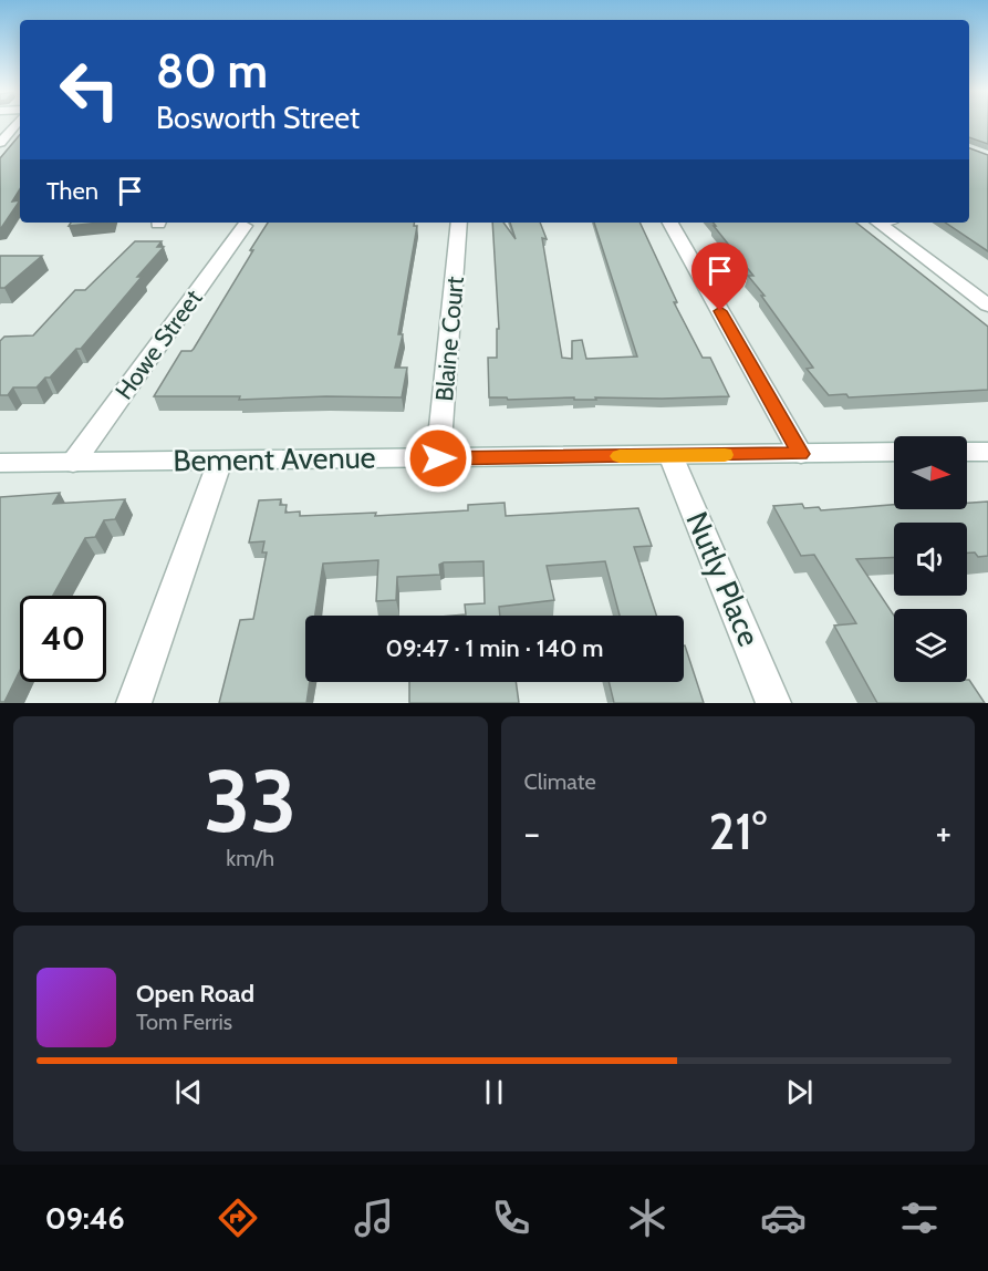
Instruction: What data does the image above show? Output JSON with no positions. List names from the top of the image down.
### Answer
{
  "streets": {
    "street": [
      "Blaine Court",
      "Howe Street",
      "Bement Avenue",
      "Nutly Place"
    ]
  },
  "crossings": [
    ["Blaine Court", "Bement Avenue"],
    ["Howe Street", "Bement Avenue"],
    ["Bement Avenue", "Nutly Place"]
  ],
  "north": "right",
  "page": {
    "turn": ["80 m", "Bosworth Street"],
    "then": "Then",
    "limit": "40",
    "trip": "09:47 · 1 min · 140 m",
    "tile": [
      ["33", "km/h"],
      "Climate"
    ],
    "heat": ["−", "21°", "+"],
    "song": ["Open Road", "Tom Ferris"],
    "tabs": "09:46"
  }
}
